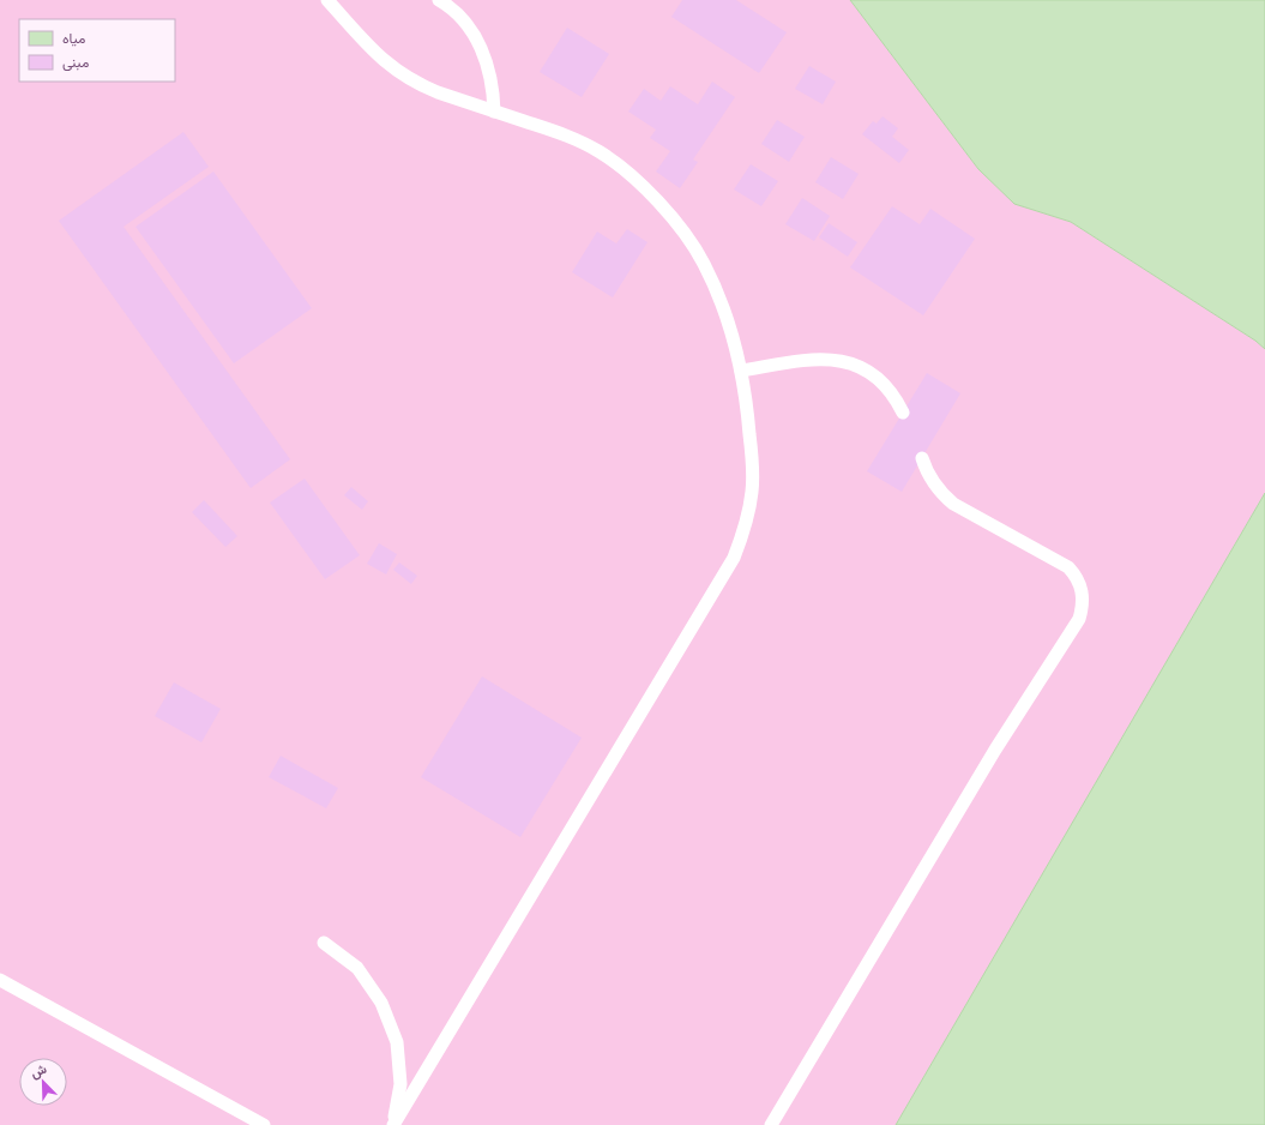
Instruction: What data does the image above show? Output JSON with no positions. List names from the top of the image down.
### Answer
{
  "legend": ["مياه", "مبنى"],
  "north": "top left"
}
